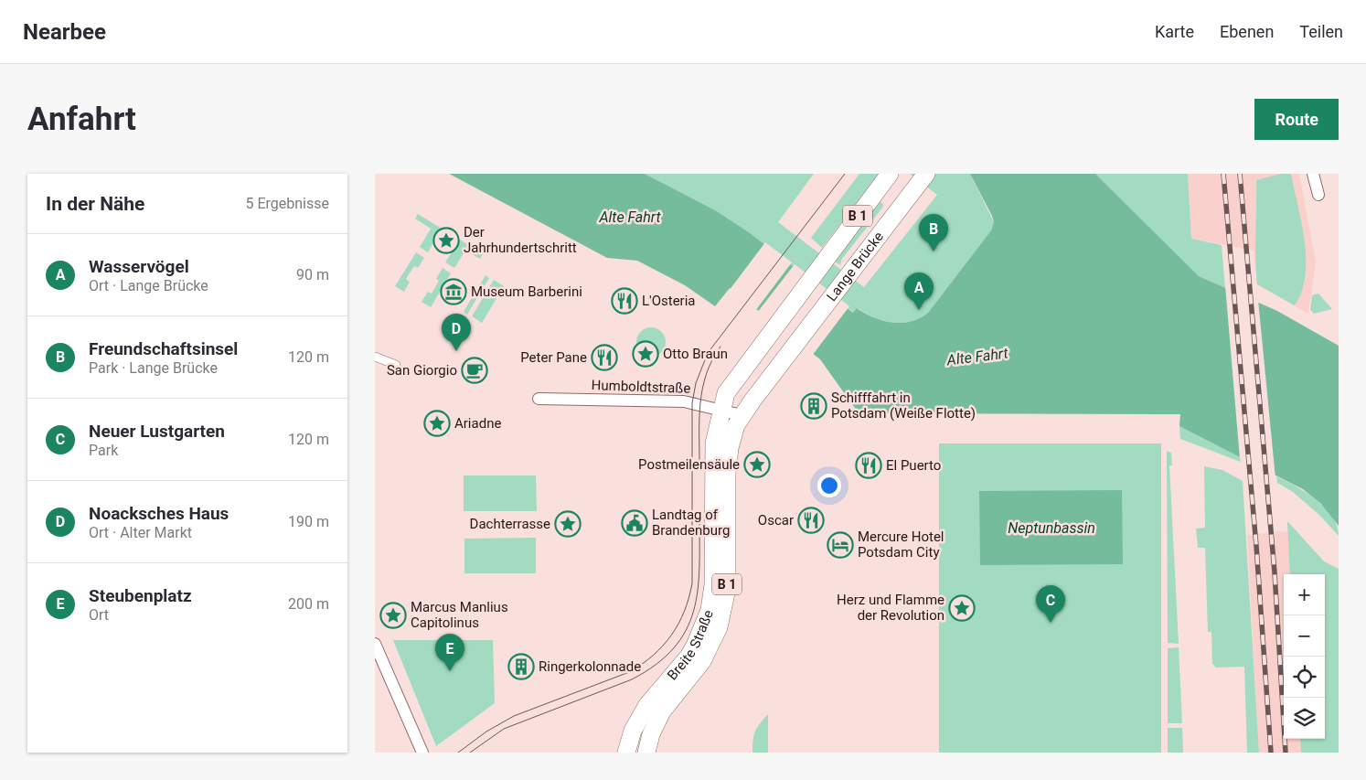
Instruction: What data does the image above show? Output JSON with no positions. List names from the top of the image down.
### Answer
{
  "streets": {
    "main road": ["B 1", "Lange Brücke", "Breite Straße"],
    "street": ["Humboldtstraße"]
  },
  "crossings": [
    ["Lange Brücke", "Breite Straße"],
    ["Humboldtstraße", "Breite Straße"]
  ],
  "water": ["Alte Fahrt", "Neptunbassin"],
  "places": {
    "place": [
      "Der Jahrhundertschritt",
      "Otto Braun",
      "Ariadne",
      "Postmeilensäule",
      "Dachterrasse",
      "Herz und Flamme der Revolution",
      "Marcus Manlius Capitolinus"
    ],
    "museum": ["Museum Barberini"],
    "restaurant": [
      "L'Osteria",
      "Peter Pane",
      "El Puerto",
      "Oscar"
    ],
    "cafe": ["San Giorgio"],
    "building": ["Schifffahrt in Potsdam (Weiße Flotte)", "Ringerkolonnade"],
    "public building": ["Landtag of Brandenburg"],
    "hotel": ["Mercure Hotel Potsdam City"]
  },
  "page": {
    "header": "Nearbee",
    "nav": ["Karte", "Ebenen", "Teilen"],
    "buttons": "Route",
    "title": "Anfahrt",
    "heading": ["In der Nähe", "5 Ergebnisse"],
    "pins": [
      "B",
      "A",
      "D",
      "C",
      "E"
    ],
    "list": [
      {
        "mark": "A",
        "name": "Wasservögel",
        "note": "Ort · Lange Brücke",
        "value": "90 m"
      },
      {
        "mark": "B",
        "name": "Freundschaftsinsel",
        "note": "Park · Lange Brücke",
        "value": "120 m"
      },
      {
        "mark": "C",
        "name": "Neuer Lustgarten",
        "note": "Park",
        "value": "120 m"
      },
      {
        "mark": "D",
        "name": "Noacksches Haus",
        "note": "Ort · Alter Markt",
        "value": "190 m"
      },
      {
        "mark": "E",
        "name": "Steubenplatz",
        "note": "Ort",
        "value": "200 m"
      }
    ],
    "map_buttons": ["+", "−"]
  }
}
